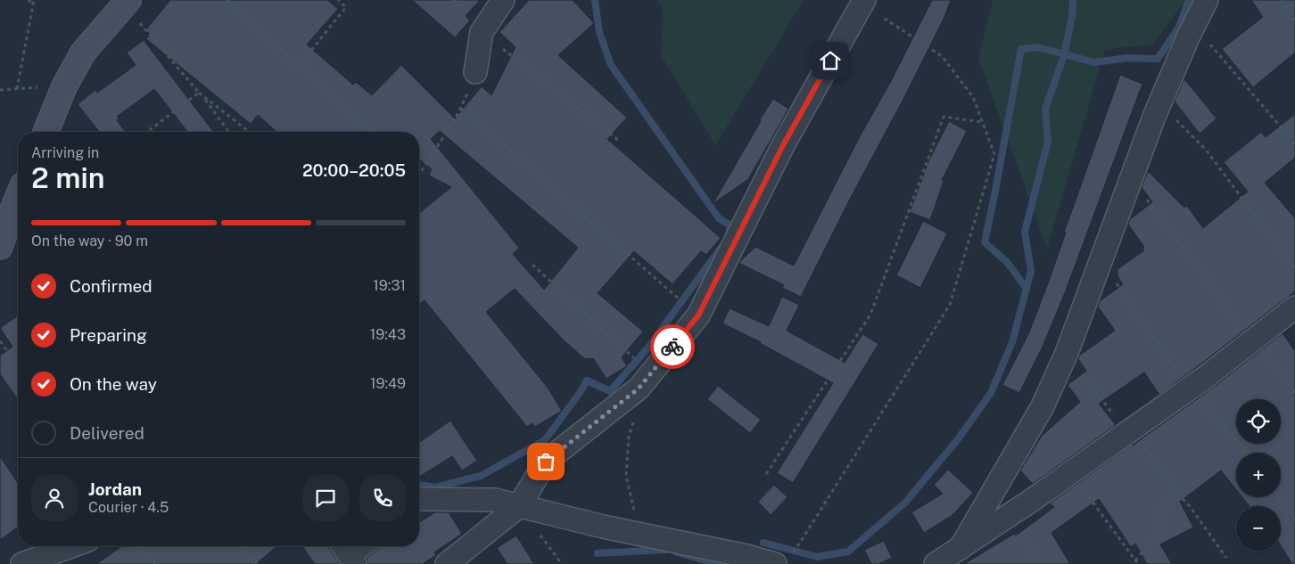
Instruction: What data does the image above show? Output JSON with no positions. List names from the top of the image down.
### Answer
{
  "page": {
    "heading": ["2 min", "Arriving in", "20:00–20:05"],
    "panel": ["Jordan", "Courier · 4.5"],
    "bar": "On the way · 90 m",
    "list": [
      ["Confirmed", "19:31"],
      ["Preparing", "19:43"],
      ["On the way", "19:49"],
      "Delivered"
    ],
    "map_buttons": ["+", "−"]
  }
}
